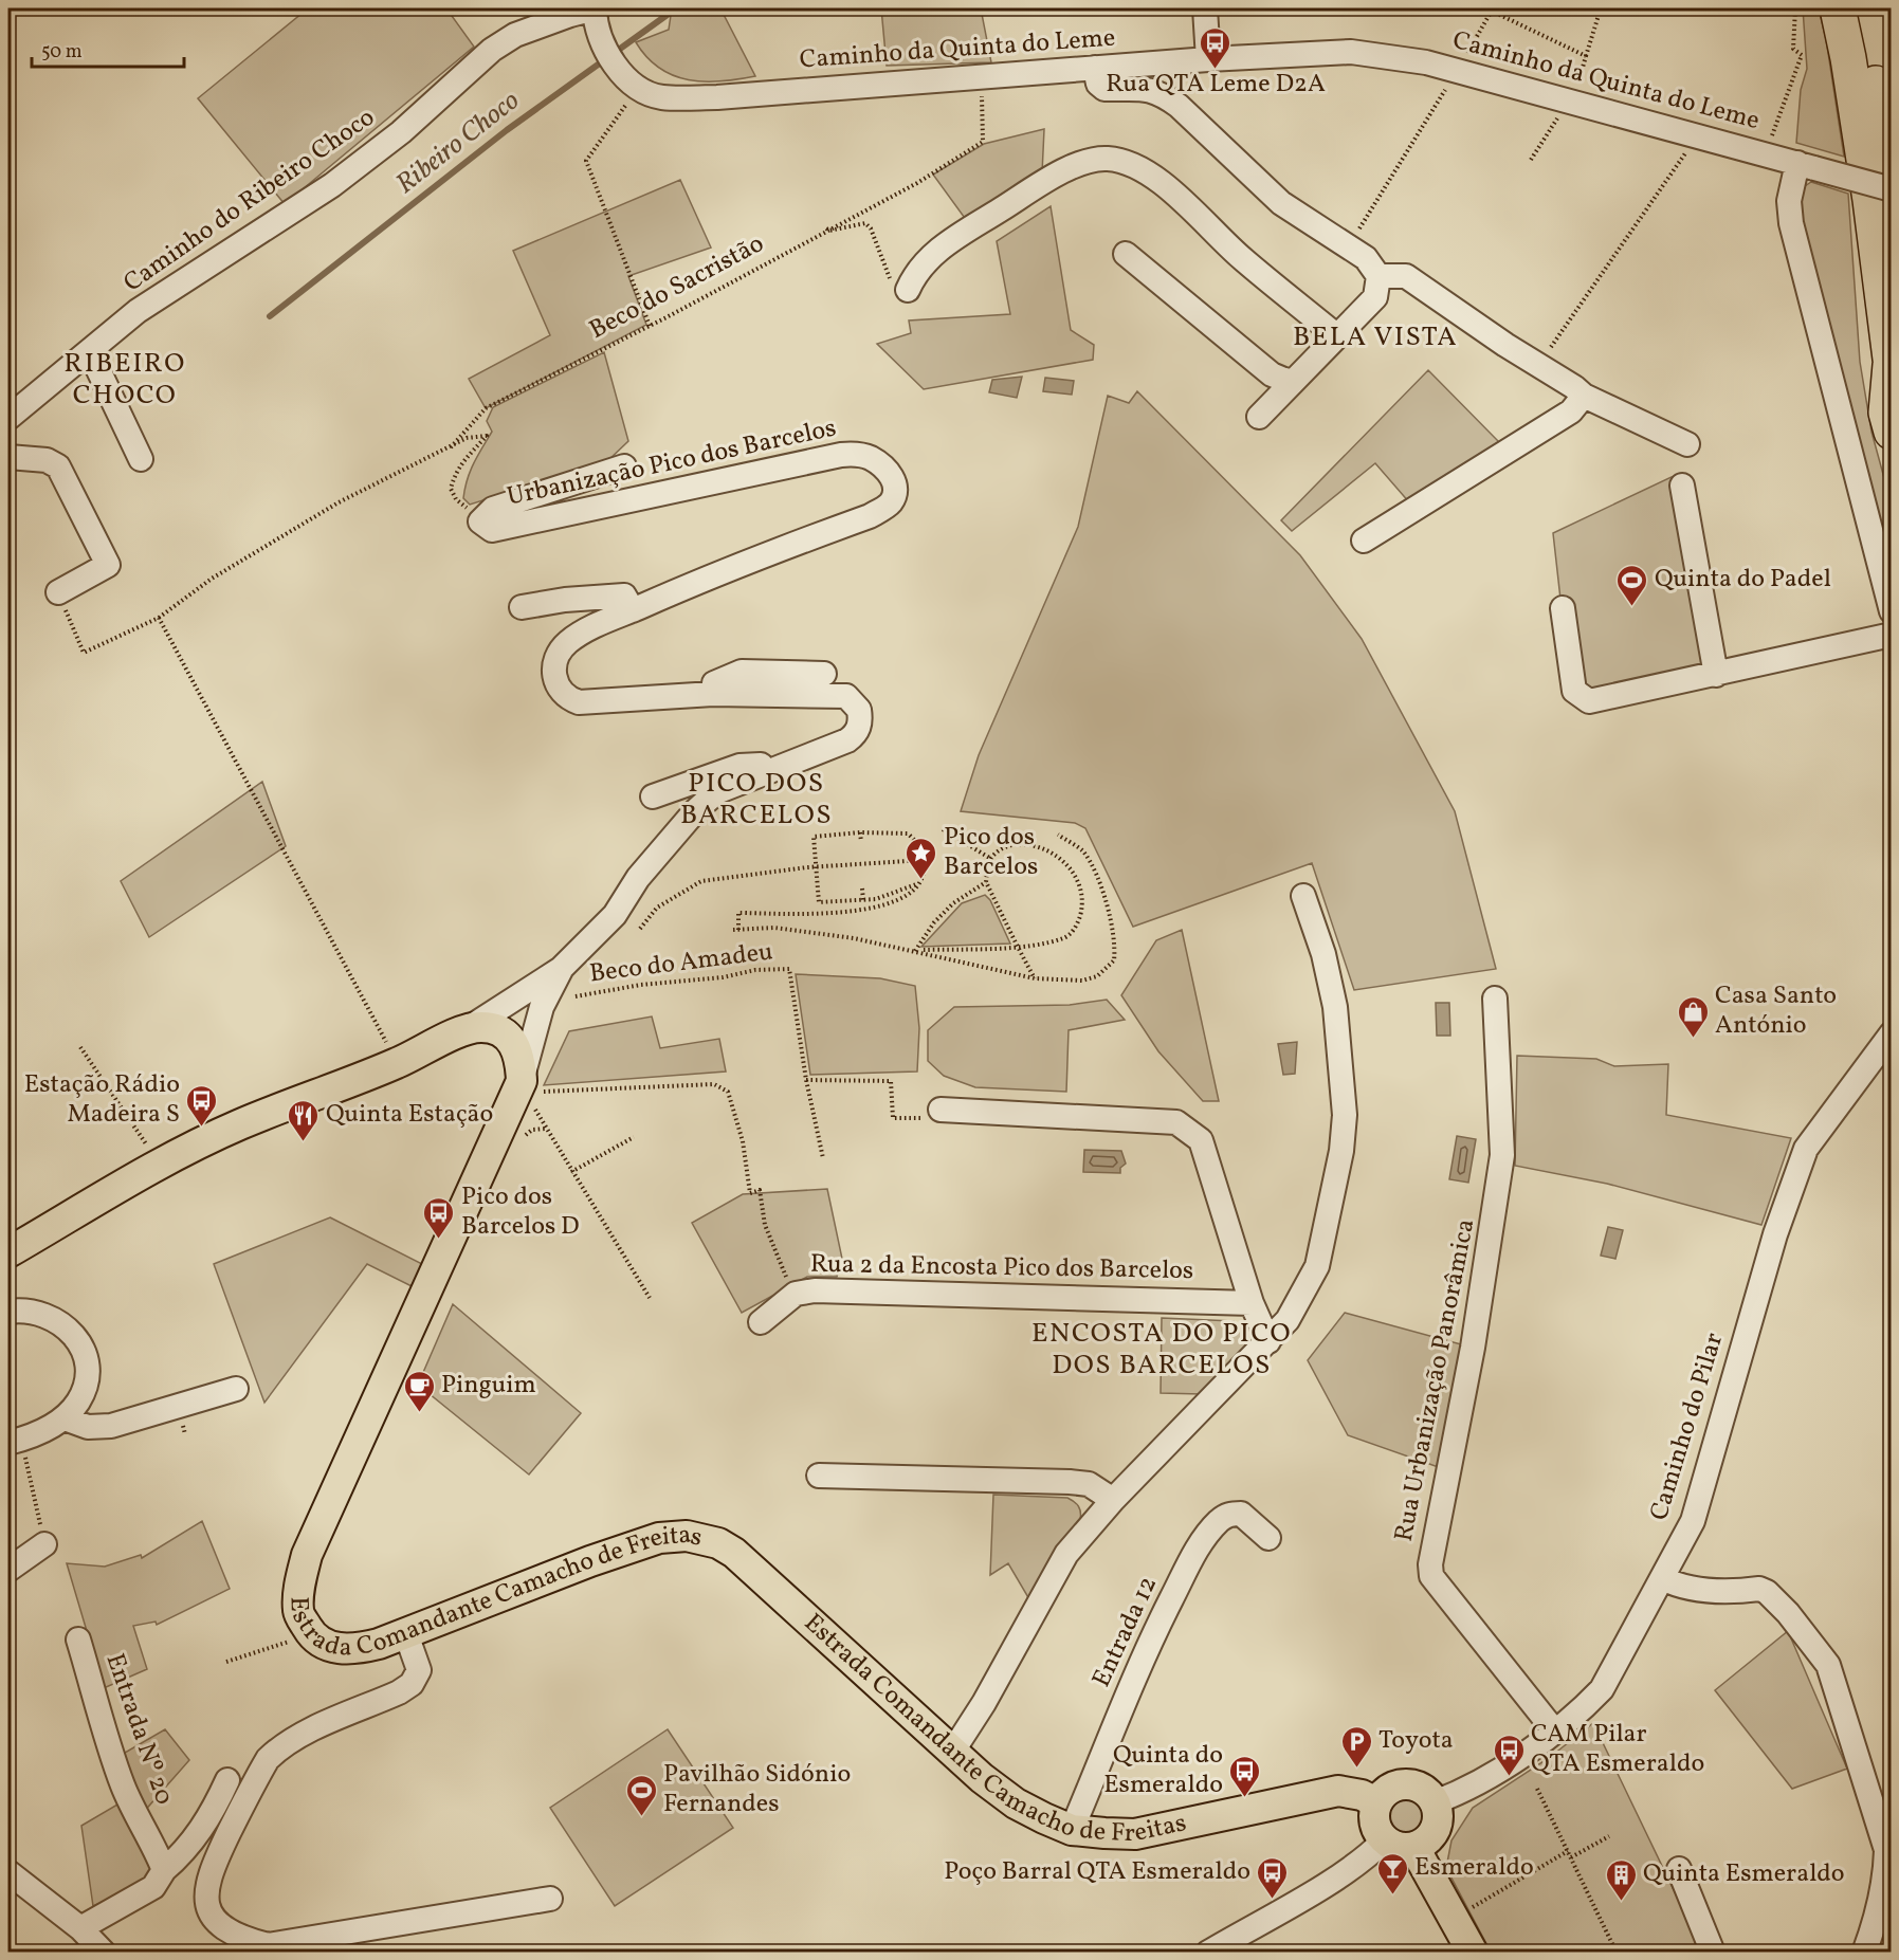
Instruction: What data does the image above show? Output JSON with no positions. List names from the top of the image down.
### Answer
{
  "streets": {
    "main road": ["Estrada Comandante Camacho de Freitas"],
    "street": [
      "Caminho da Quinta do Leme",
      "Caminho do Ribeiro Choco",
      "Urbanização Pico dos Barcelos",
      "Rua 2 da Encosta Pico dos Barcelos",
      "Rua Urbanização Panorâmica",
      "Caminho do Pilar",
      "Entrada 12",
      "Entrada Nº 20"
    ],
    "path": ["Beco do Sacristão", "Beco do Amadeu"]
  },
  "crossings": [
    ["Caminho da Quinta do Leme", "Caminho do Ribeiro Choco"],
    ["Caminho da Quinta do Leme", "Beco do Sacristão"],
    ["Urbanização Pico dos Barcelos", "Estrada Comandante Camacho de Freitas"],
    ["Rua Urbanização Panorâmica", "Caminho do Pilar"],
    ["Caminho do Pilar", "Estrada Comandante Camacho de Freitas"],
    ["Estrada Comandante Camacho de Freitas", "Entrada 12"]
  ],
  "districts": [
    "BELA VISTA",
    "RIBEIRO CHOCO",
    "PICO DOS BARCELOS",
    "ENCOSTA DO PICO DOS BARCELOS"
  ],
  "water": ["Ribeiro Choco"],
  "places": {
    "bus stop": [
      "Rua QTA Leme D2A",
      "Estação Rádio Madeira S",
      "Pico dos Barcelos D",
      "CAM Pilar QTA Esmeraldo",
      "Quinta do Esmeraldo",
      "Poço Barral QTA Esmeraldo"
    ],
    "sports": ["Quinta do Padel", "Pavilhão Sidónio Fernandes"],
    "place": ["Pico dos Barcelos"],
    "shop": ["Casa Santo António"],
    "restaurant": ["Quinta Estação"],
    "cafe": ["Pinguim"],
    "parking": ["Toyota"],
    "bar": ["Esmeraldo"],
    "building": ["Quinta Esmeraldo"]
  },
  "scale_bar": "50 m"
}
